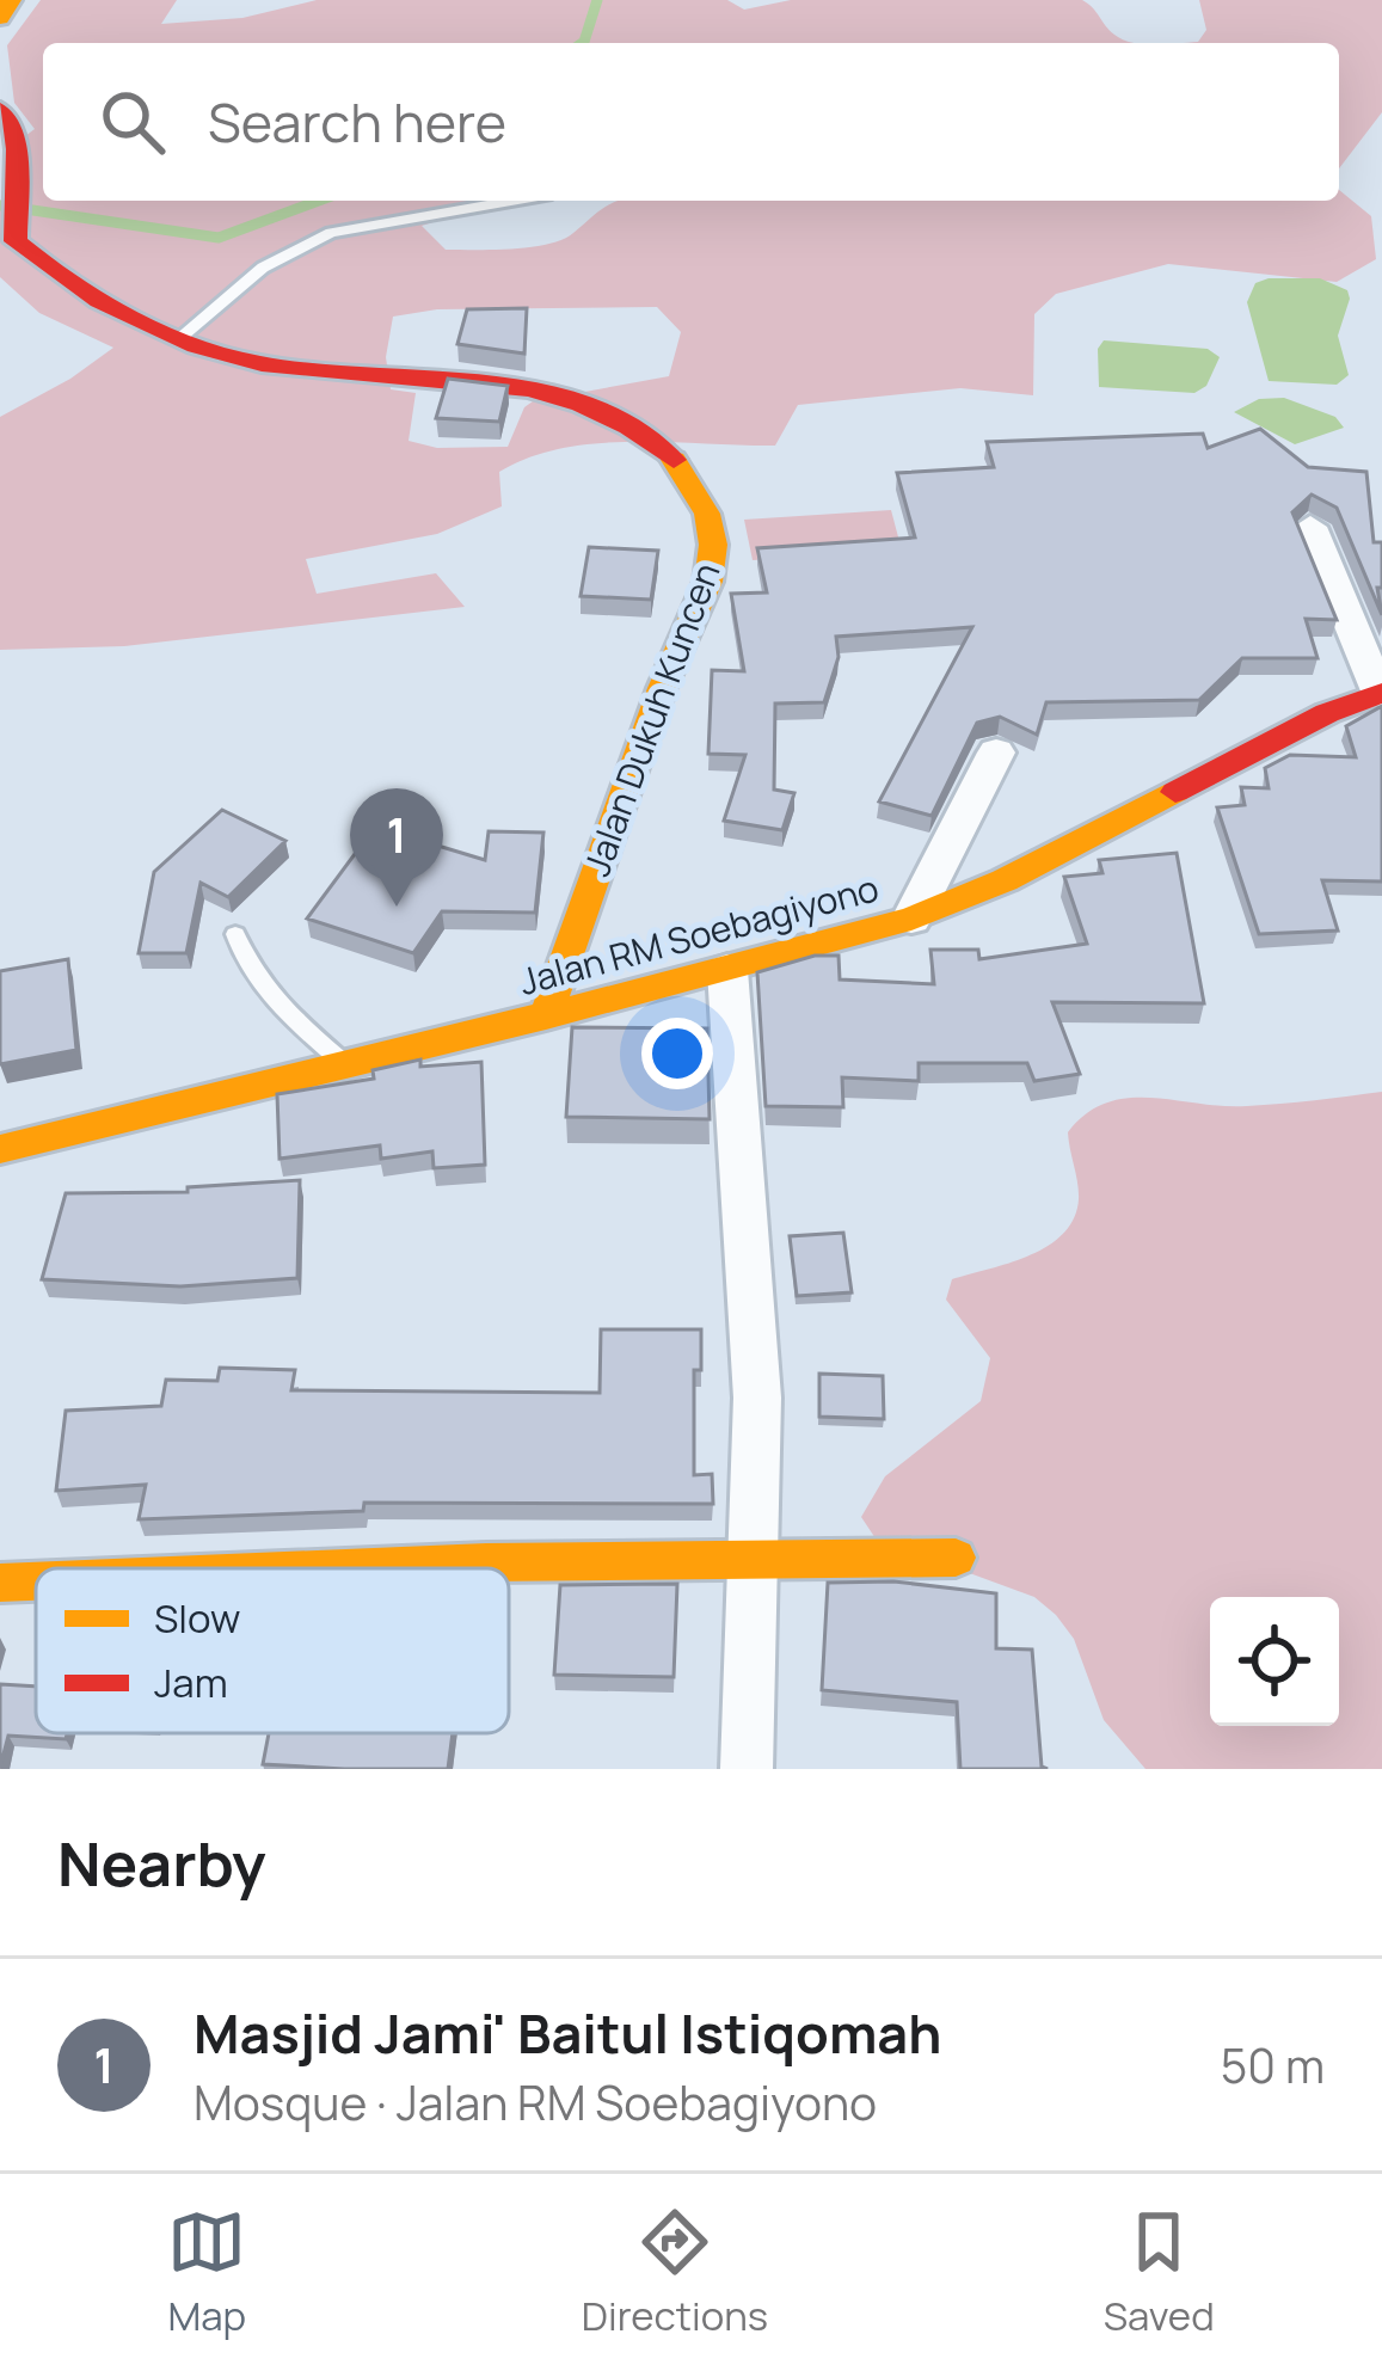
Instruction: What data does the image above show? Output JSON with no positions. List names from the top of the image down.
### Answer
{
  "streets": {
    "street": ["Jalan Dukuh Kuncen", "Jalan RM Soebagiyono"]
  },
  "crossings": [
    ["Jalan Dukuh Kuncen", "Jalan RM Soebagiyono"]
  ],
  "legend": ["Slow", "Jam"],
  "page": {
    "search": "Search here",
    "pins": "1",
    "heading": "Nearby",
    "list": [
      {
        "mark": "1",
        "name": "Masjid Jami' Baitul Istiqomah",
        "note": "Mosque · Jalan RM Soebagiyono",
        "value": "50 m"
      }
    ],
    "nav": ["Map", "Directions", "Saved"]
  }
}
